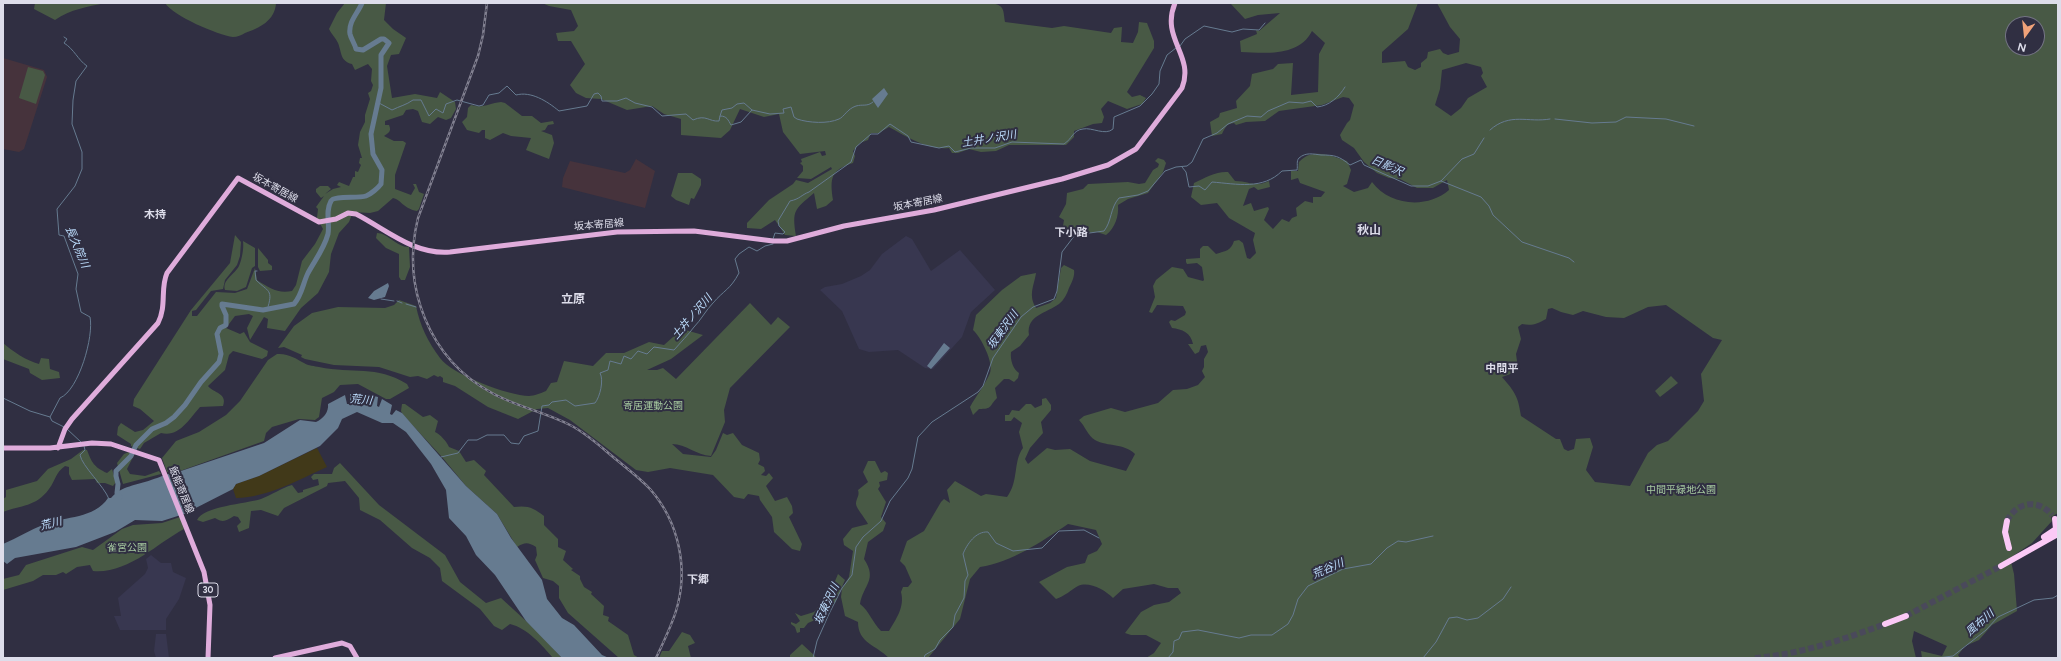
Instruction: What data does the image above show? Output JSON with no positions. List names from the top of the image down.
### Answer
{
  "streets": {
    "main road": ["坂本寄居線", "飯能寄居線", "30"]
  },
  "crossings": [
    ["坂本寄居線", "飯能寄居線"]
  ],
  "districts": [
    "木持",
    "秋山",
    "下小路",
    "立原",
    "中間平",
    "下郷"
  ],
  "water": [
    "土井ノ沢川",
    "日影沢",
    "長久院川",
    "坂東沢川",
    "荒川",
    "荒谷川",
    "風布川"
  ],
  "parks": ["寄居運動公園", "中間平緑地公園", "雀宮公園"],
  "north": "bottom"
}
